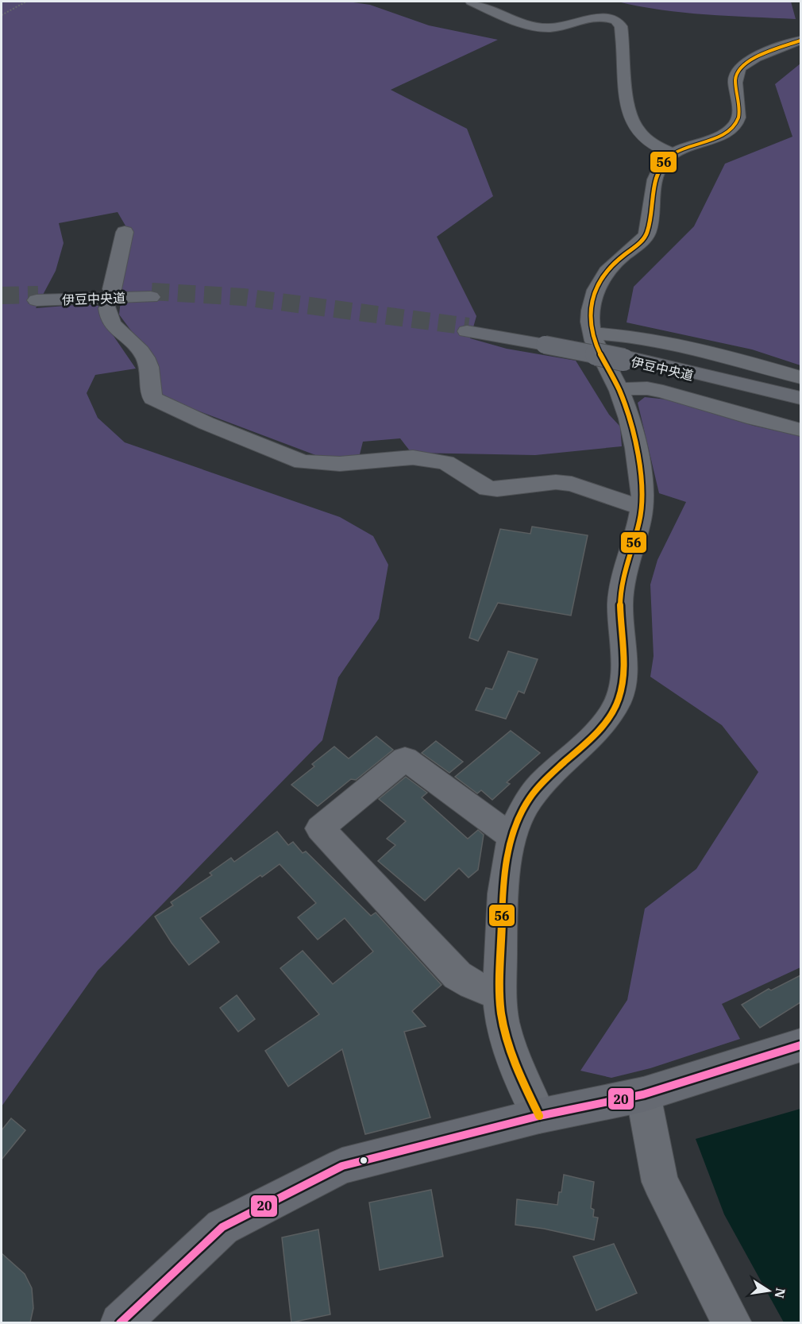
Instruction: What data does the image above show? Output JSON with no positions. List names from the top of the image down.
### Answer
{
  "streets": {
    "highway": ["伊豆中央道"]
  },
  "lines": ["transit line 56", "transit line 20"],
  "north": "right"
}
